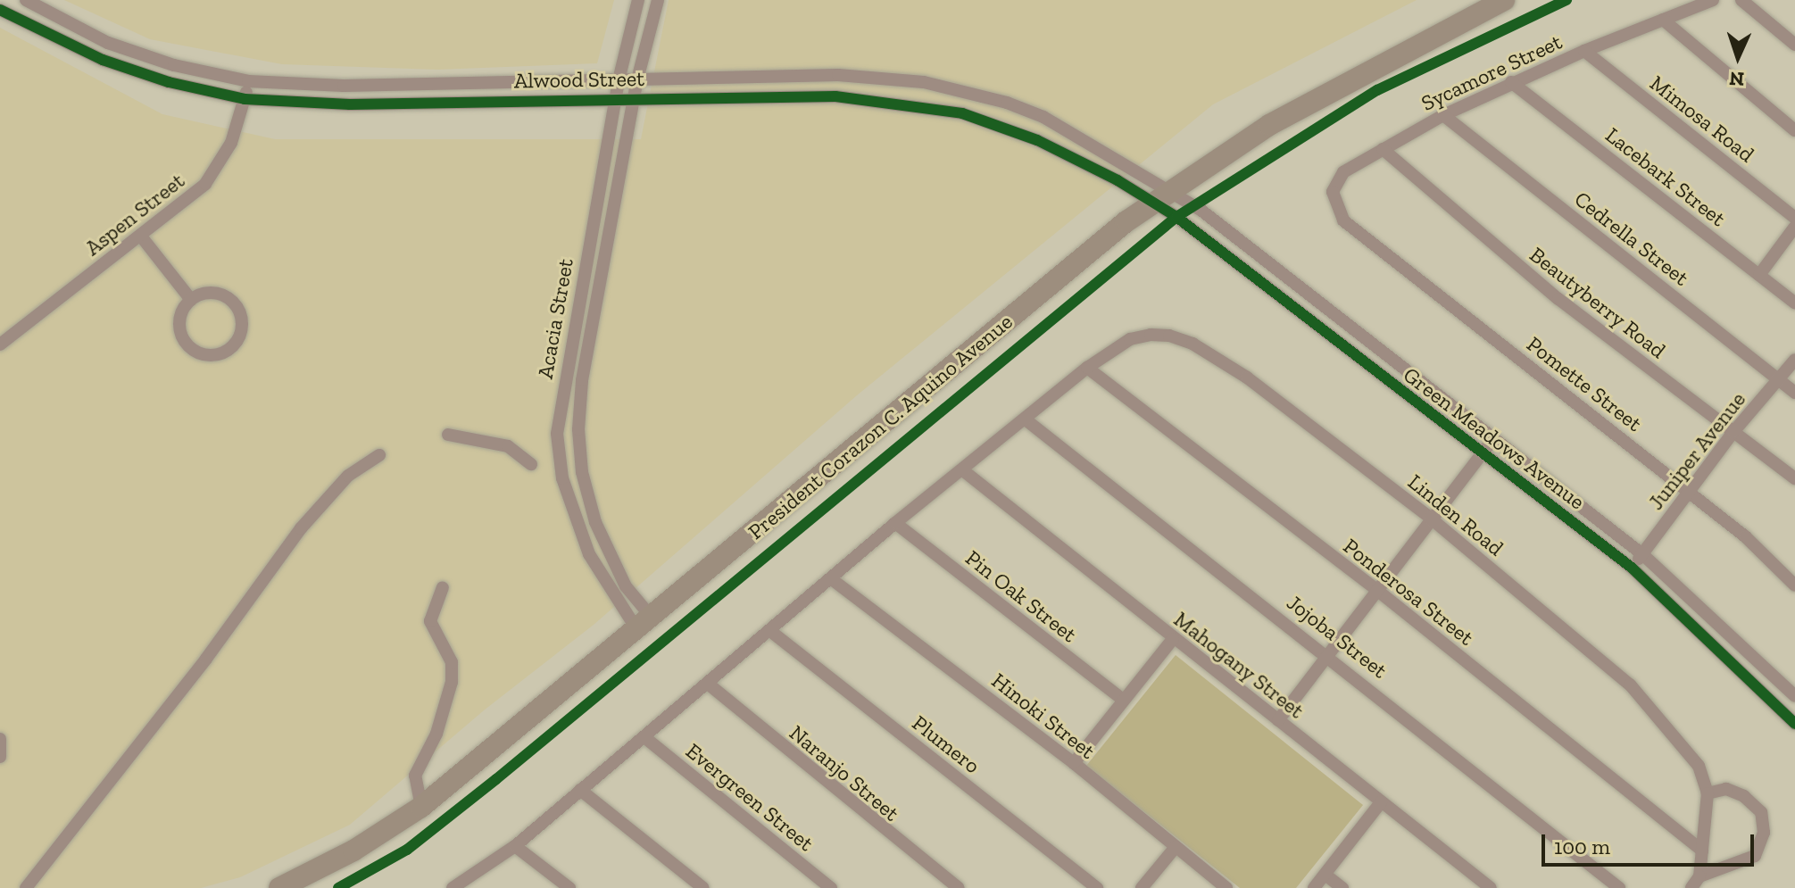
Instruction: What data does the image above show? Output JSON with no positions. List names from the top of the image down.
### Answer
{
  "streets": {
    "highway": ["President Corazon C. Aquino Avenue"],
    "street": [
      "Sycamore Street",
      "Alwood Street",
      "Mimosa Road",
      "Lacebark Street",
      "Aspen Street",
      "Cedrella Street",
      "Beautyberry Road",
      "Acacia Street",
      "Pomette Street",
      "Green Meadows Avenue",
      "Juniper Avenue",
      "Linden Road",
      "Ponderosa Street",
      "Pin Oak Street",
      "Jojoba Street",
      "Mahogany Street",
      "Hinoki Street",
      "Plumero",
      "Naranjo Street",
      "Evergreen Street"
    ]
  },
  "crossings": [
    ["Sycamore Street", "Mimosa Road"],
    ["Sycamore Street", "Lacebark Street"],
    ["Sycamore Street", "Cedrella Street"],
    ["Sycamore Street", "Beautyberry Road"],
    ["Sycamore Street", "Pomette Street"],
    ["Alwood Street", "Aspen Street"],
    ["Alwood Street", "Acacia Street"],
    ["Alwood Street", "President Corazon C. Aquino Avenue"],
    ["Alwood Street", "Green Meadows Avenue"],
    ["Cedrella Street", "Juniper Avenue"],
    ["Beautyberry Road", "Juniper Avenue"],
    ["Acacia Street", "President Corazon C. Aquino Avenue"],
    ["Pomette Street", "Juniper Avenue"],
    ["President Corazon C. Aquino Avenue", "Green Meadows Avenue"],
    ["Green Meadows Avenue", "Juniper Avenue"],
    ["Linden Road", "Ponderosa Street"]
  ],
  "scale_bar": "100 m",
  "north": "bottom"
}
